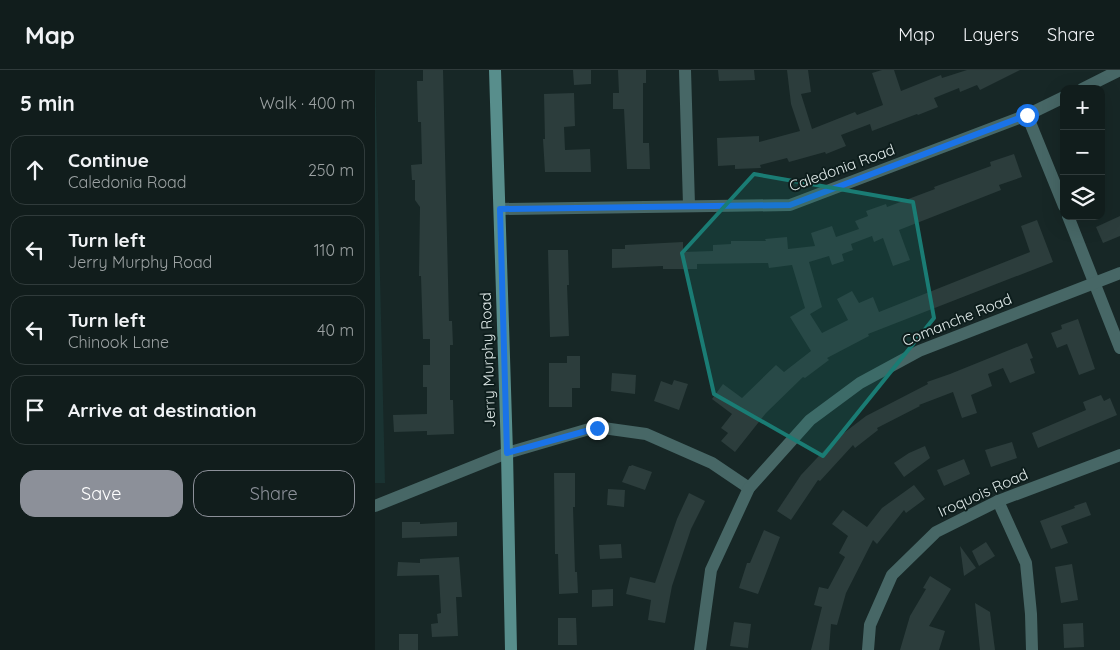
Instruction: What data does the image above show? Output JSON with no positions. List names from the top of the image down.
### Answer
{
  "streets": {
    "street": [
      "Caledonia Road",
      "Comanche Road",
      "Jerry Murphy Road",
      "Iroquois Road"
    ]
  },
  "crossings": [
    ["Caledonia Road", "Jerry Murphy Road"]
  ],
  "page": {
    "header": "Map",
    "nav": ["Map", "Layers", "Share"],
    "heading": ["5 min", "Walk · 400 m"],
    "map_buttons": ["+", "−"],
    "list": [
      ["Continue", "Caledonia Road", "250 m"],
      ["Turn left", "Jerry Murphy Road", "110 m"],
      ["Turn left", "Chinook Lane", "40 m"],
      "Arrive at destination"
    ],
    "buttons": ["Save", "Share"]
  }
}
